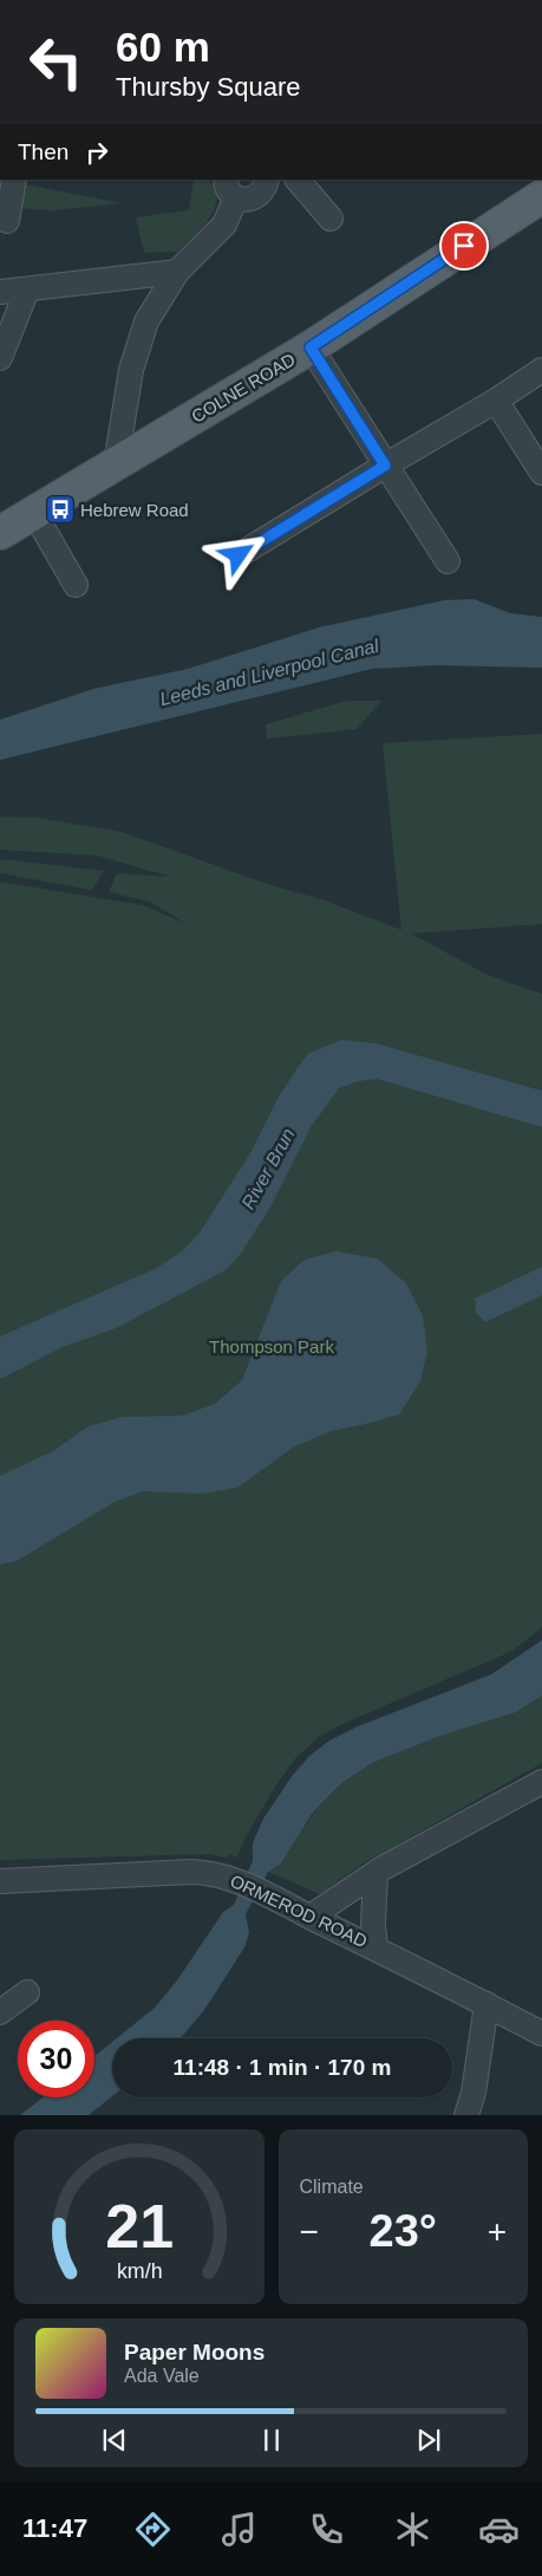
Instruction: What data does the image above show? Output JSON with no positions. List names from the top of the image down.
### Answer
{
  "streets": {
    "main road": ["COLNE ROAD"],
    "street": ["ORMEROD ROAD"]
  },
  "water": ["Leeds and Liverpool Canal", "River Brun"],
  "parks": ["Thompson Park"],
  "places": {
    "bus stop": ["Hebrew Road"]
  },
  "page": {
    "turn": ["60 m", "Thursby Square"],
    "then": "Then",
    "limit": "30",
    "trip": "11:48 · 1 min · 170 m",
    "tile": "Climate",
    "heat": ["−", "23°", "+"],
    "song": ["Paper Moons", "Ada Vale"],
    "tabs": "11:47",
    "gauge": ["21", "km/h"]
  }
}
